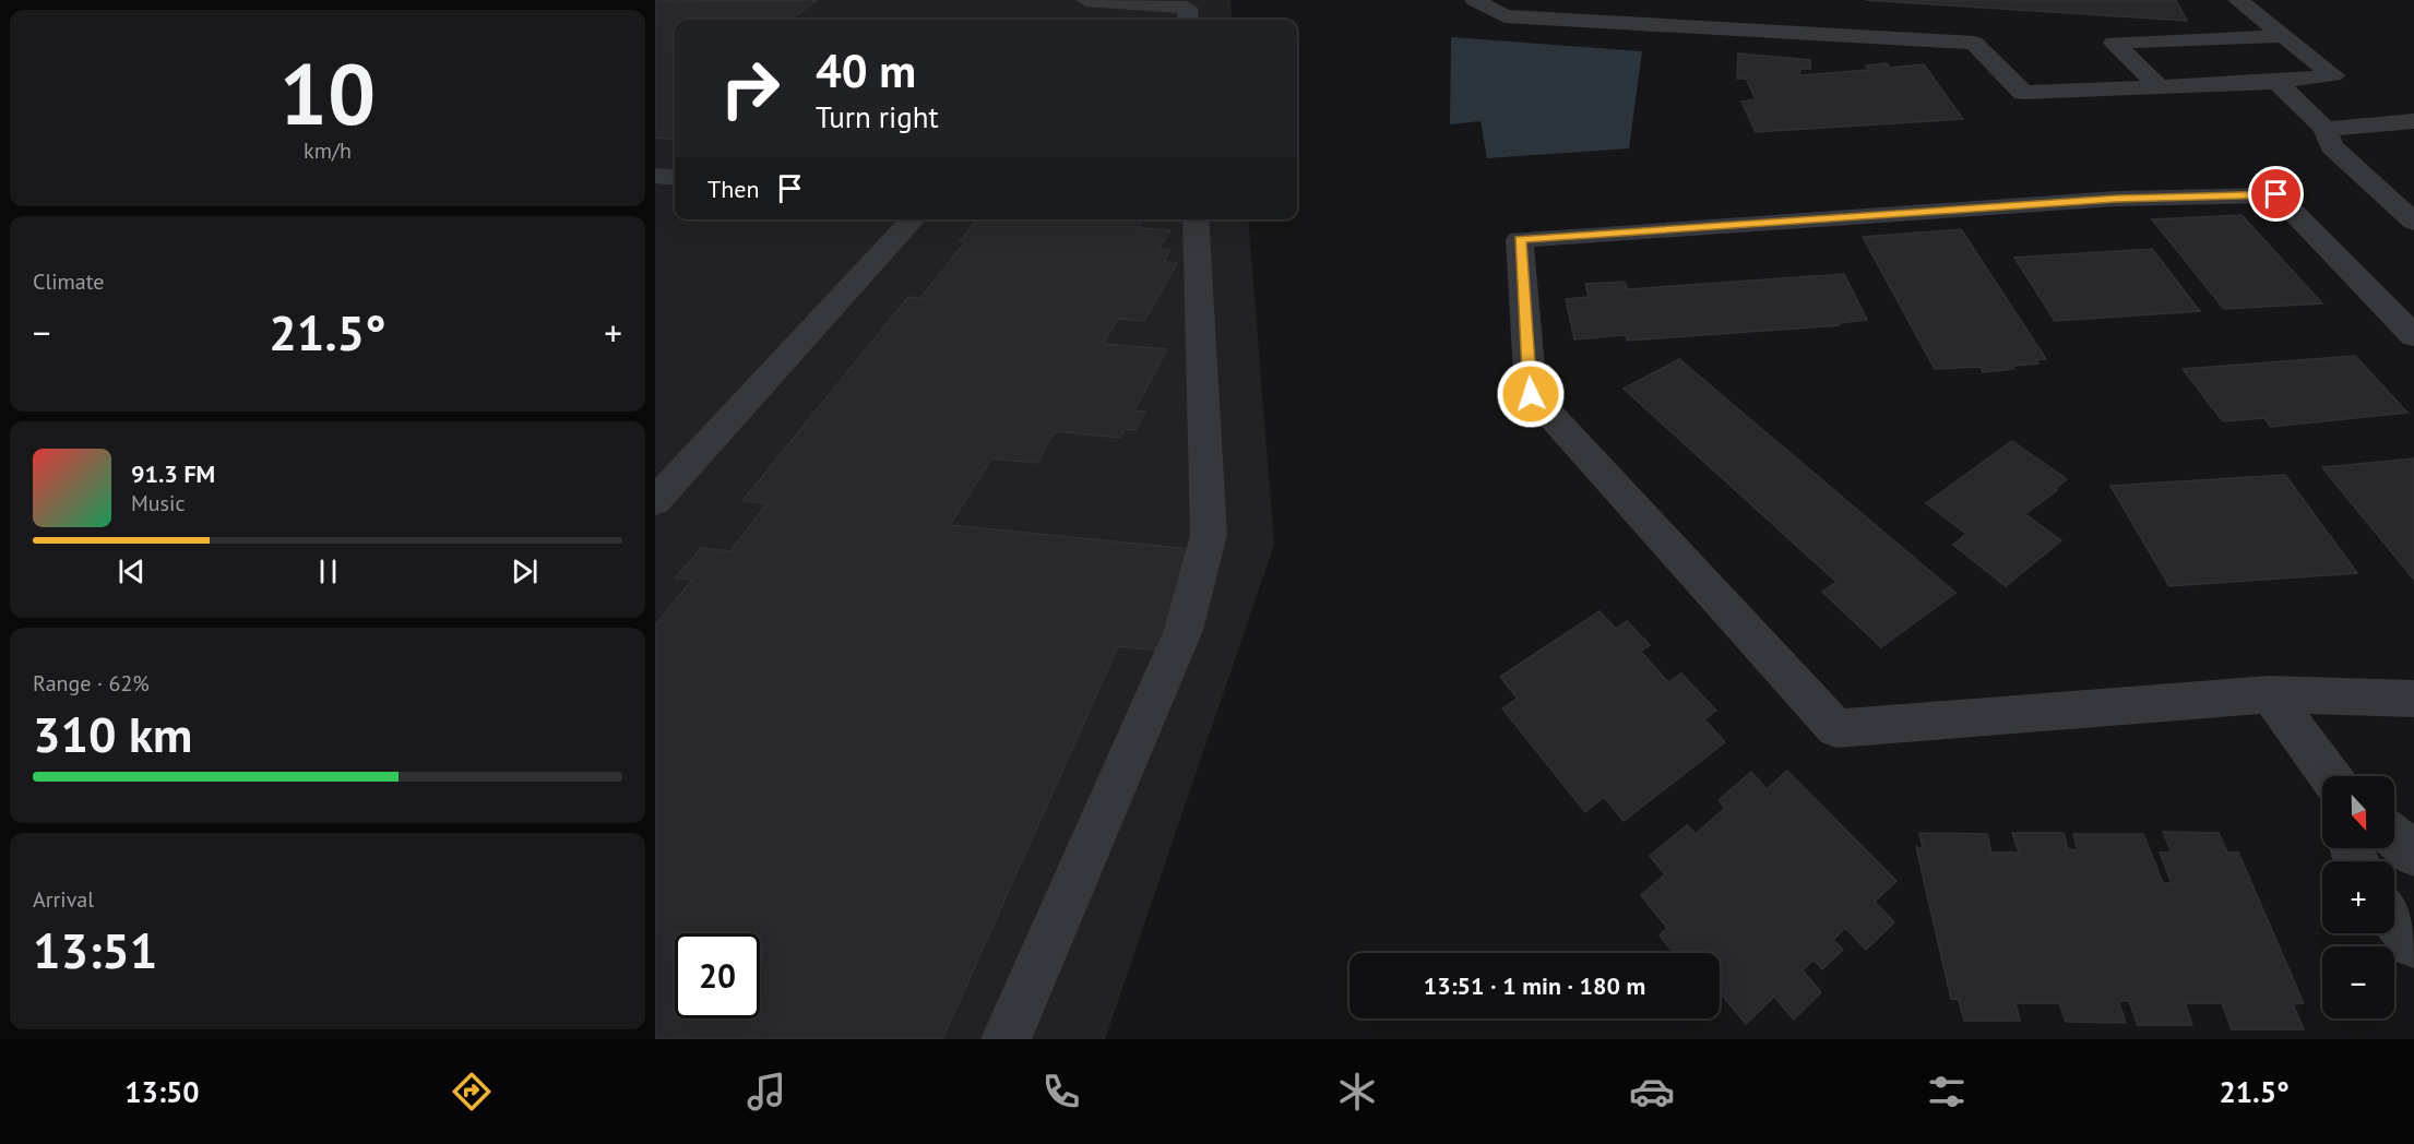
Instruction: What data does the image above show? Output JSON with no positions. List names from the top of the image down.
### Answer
{
  "north": "bottom",
  "page": {
    "tile": [
      ["10", "km/h"],
      "Climate",
      ["Range · 62%", "310 km"],
      ["Arrival", "13:51"]
    ],
    "turn": ["40 m", "Turn right"],
    "then": "Then",
    "heat": ["−", "21.5°", "+"],
    "song": ["91.3 FM", "Music"],
    "map_buttons": ["+", "−"],
    "limit": "20",
    "trip": "13:51 · 1 min · 180 m",
    "tabs": ["13:50", "21.5°"]
  }
}
